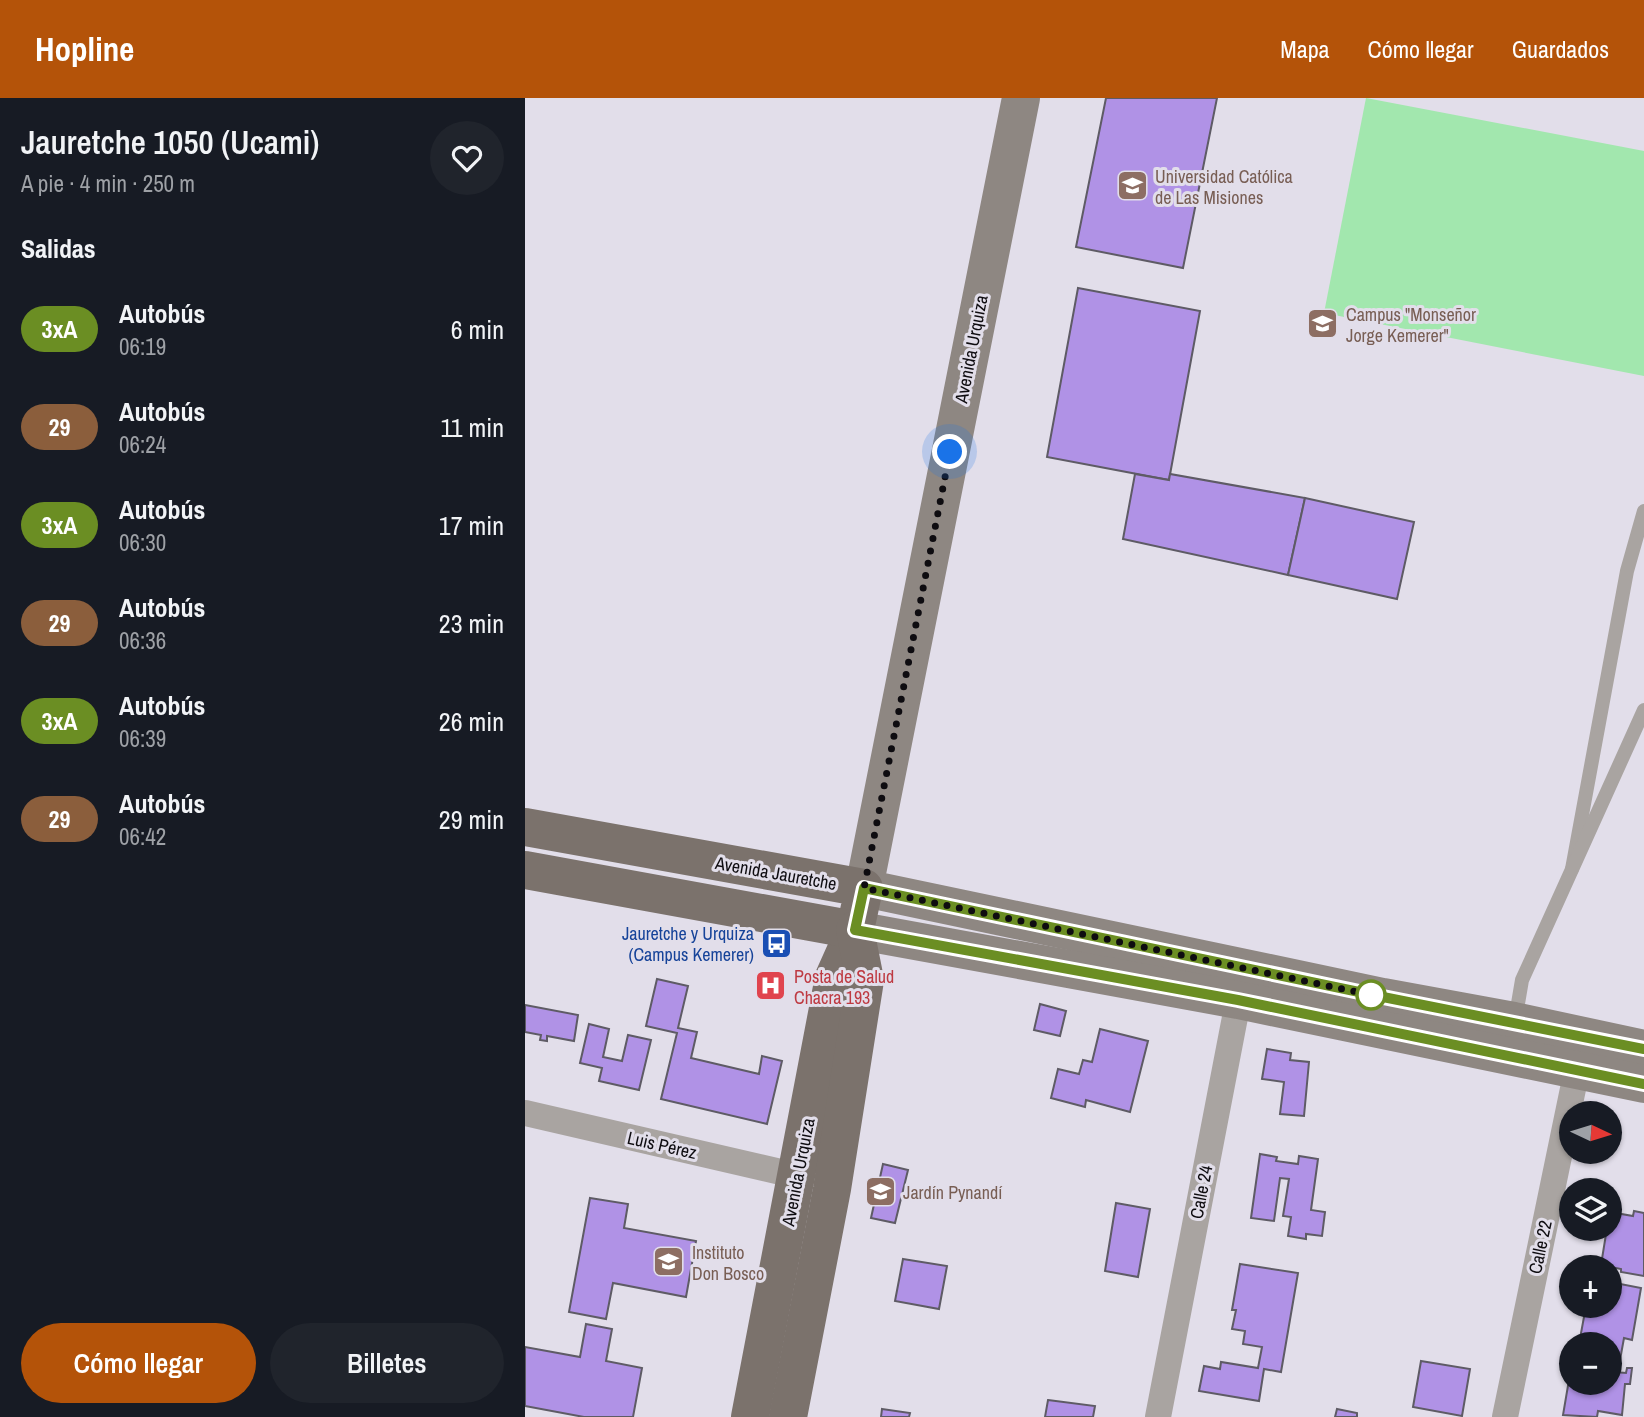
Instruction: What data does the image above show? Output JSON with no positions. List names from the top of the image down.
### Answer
{
  "streets": {
    "main road": ["Avenida Urquiza", "Avenida Jauretche"],
    "street": ["Luis Pérez", "Calle 24", "Calle 22"]
  },
  "crossings": [
    ["Avenida Urquiza", "Avenida Jauretche"],
    ["Avenida Urquiza", "Luis Pérez"],
    ["Avenida Jauretche", "Calle 24"],
    ["Avenida Jauretche", "Calle 22"]
  ],
  "places": {
    "school or university": [
      "Universidad Católica de Las Misiones",
      "Campus \"Monseñor Jorge Kemerer\"",
      "Jardín Pynandí",
      "Instituto Don Bosco"
    ],
    "bus stop": ["Jauretche y Urquiza (Campus Kemerer)"],
    "hospital": ["Posta de Salud Chacra 193"]
  },
  "lines": ["bus line 3xA"],
  "north": "right",
  "page": {
    "header": "Hopline",
    "nav": ["Mapa", "Cómo llegar", "Guardados"],
    "heading": [
      ["Jauretche 1050 (Ucami)", "A pie · 4 min · 250 m"],
      "Salidas"
    ],
    "list": [
      {
        "mark": "3xA",
        "name": "Autobús",
        "note": "06:19",
        "value": "6 min"
      },
      {
        "mark": "29",
        "name": "Autobús",
        "note": "06:24",
        "value": "11 min"
      },
      {
        "mark": "3xA",
        "name": "Autobús",
        "note": "06:30",
        "value": "17 min"
      },
      {
        "mark": "29",
        "name": "Autobús",
        "note": "06:36",
        "value": "23 min"
      },
      {
        "mark": "3xA",
        "name": "Autobús",
        "note": "06:39",
        "value": "26 min"
      },
      {
        "mark": "29",
        "name": "Autobús",
        "note": "06:42",
        "value": "29 min"
      }
    ],
    "map_buttons": ["+", "−"],
    "buttons": ["Cómo llegar", "Billetes"]
  }
}
